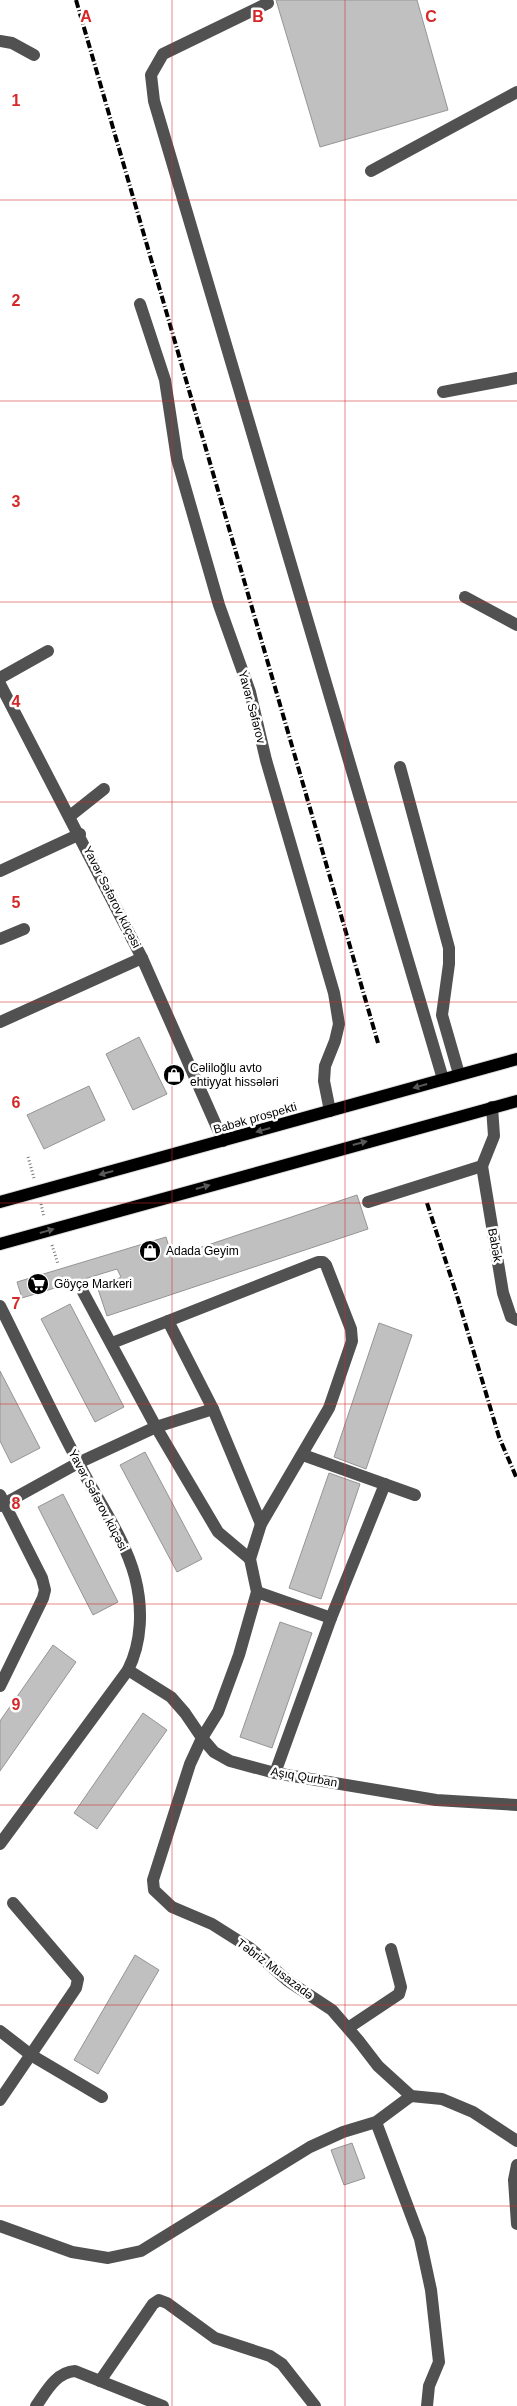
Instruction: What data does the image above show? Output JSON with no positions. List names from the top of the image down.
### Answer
{
  "streets": {
    "main road": ["Babək prospekti"],
    "street": [
      "Yavər Səfərov",
      "Yavər Səfərov küçəsi",
      "Babək",
      "Aşıq Qurban",
      "Təbriz Musazadə"
    ]
  },
  "crossings": [
    ["Yavər Səfərov", "Babək prospekti"],
    ["Yavər Səfərov küçəsi", "Babək prospekti"],
    ["Yavər Səfərov küçəsi", "Aşıq Qurban"],
    ["Aşıq Qurban", "Təbriz Musazadə"]
  ],
  "places": {
    "shop": ["Cəliloğlu avto ehtiyyat hissələri", "Adada Geyim"],
    "supermarket": ["Göyçə Markeri"]
  },
  "grid": {
    "columns": ["A", "B", "C"],
    "rows": [
      "1",
      "2",
      "3",
      "4",
      "5",
      "6",
      "7",
      "8",
      "9"
    ]
  }
}
